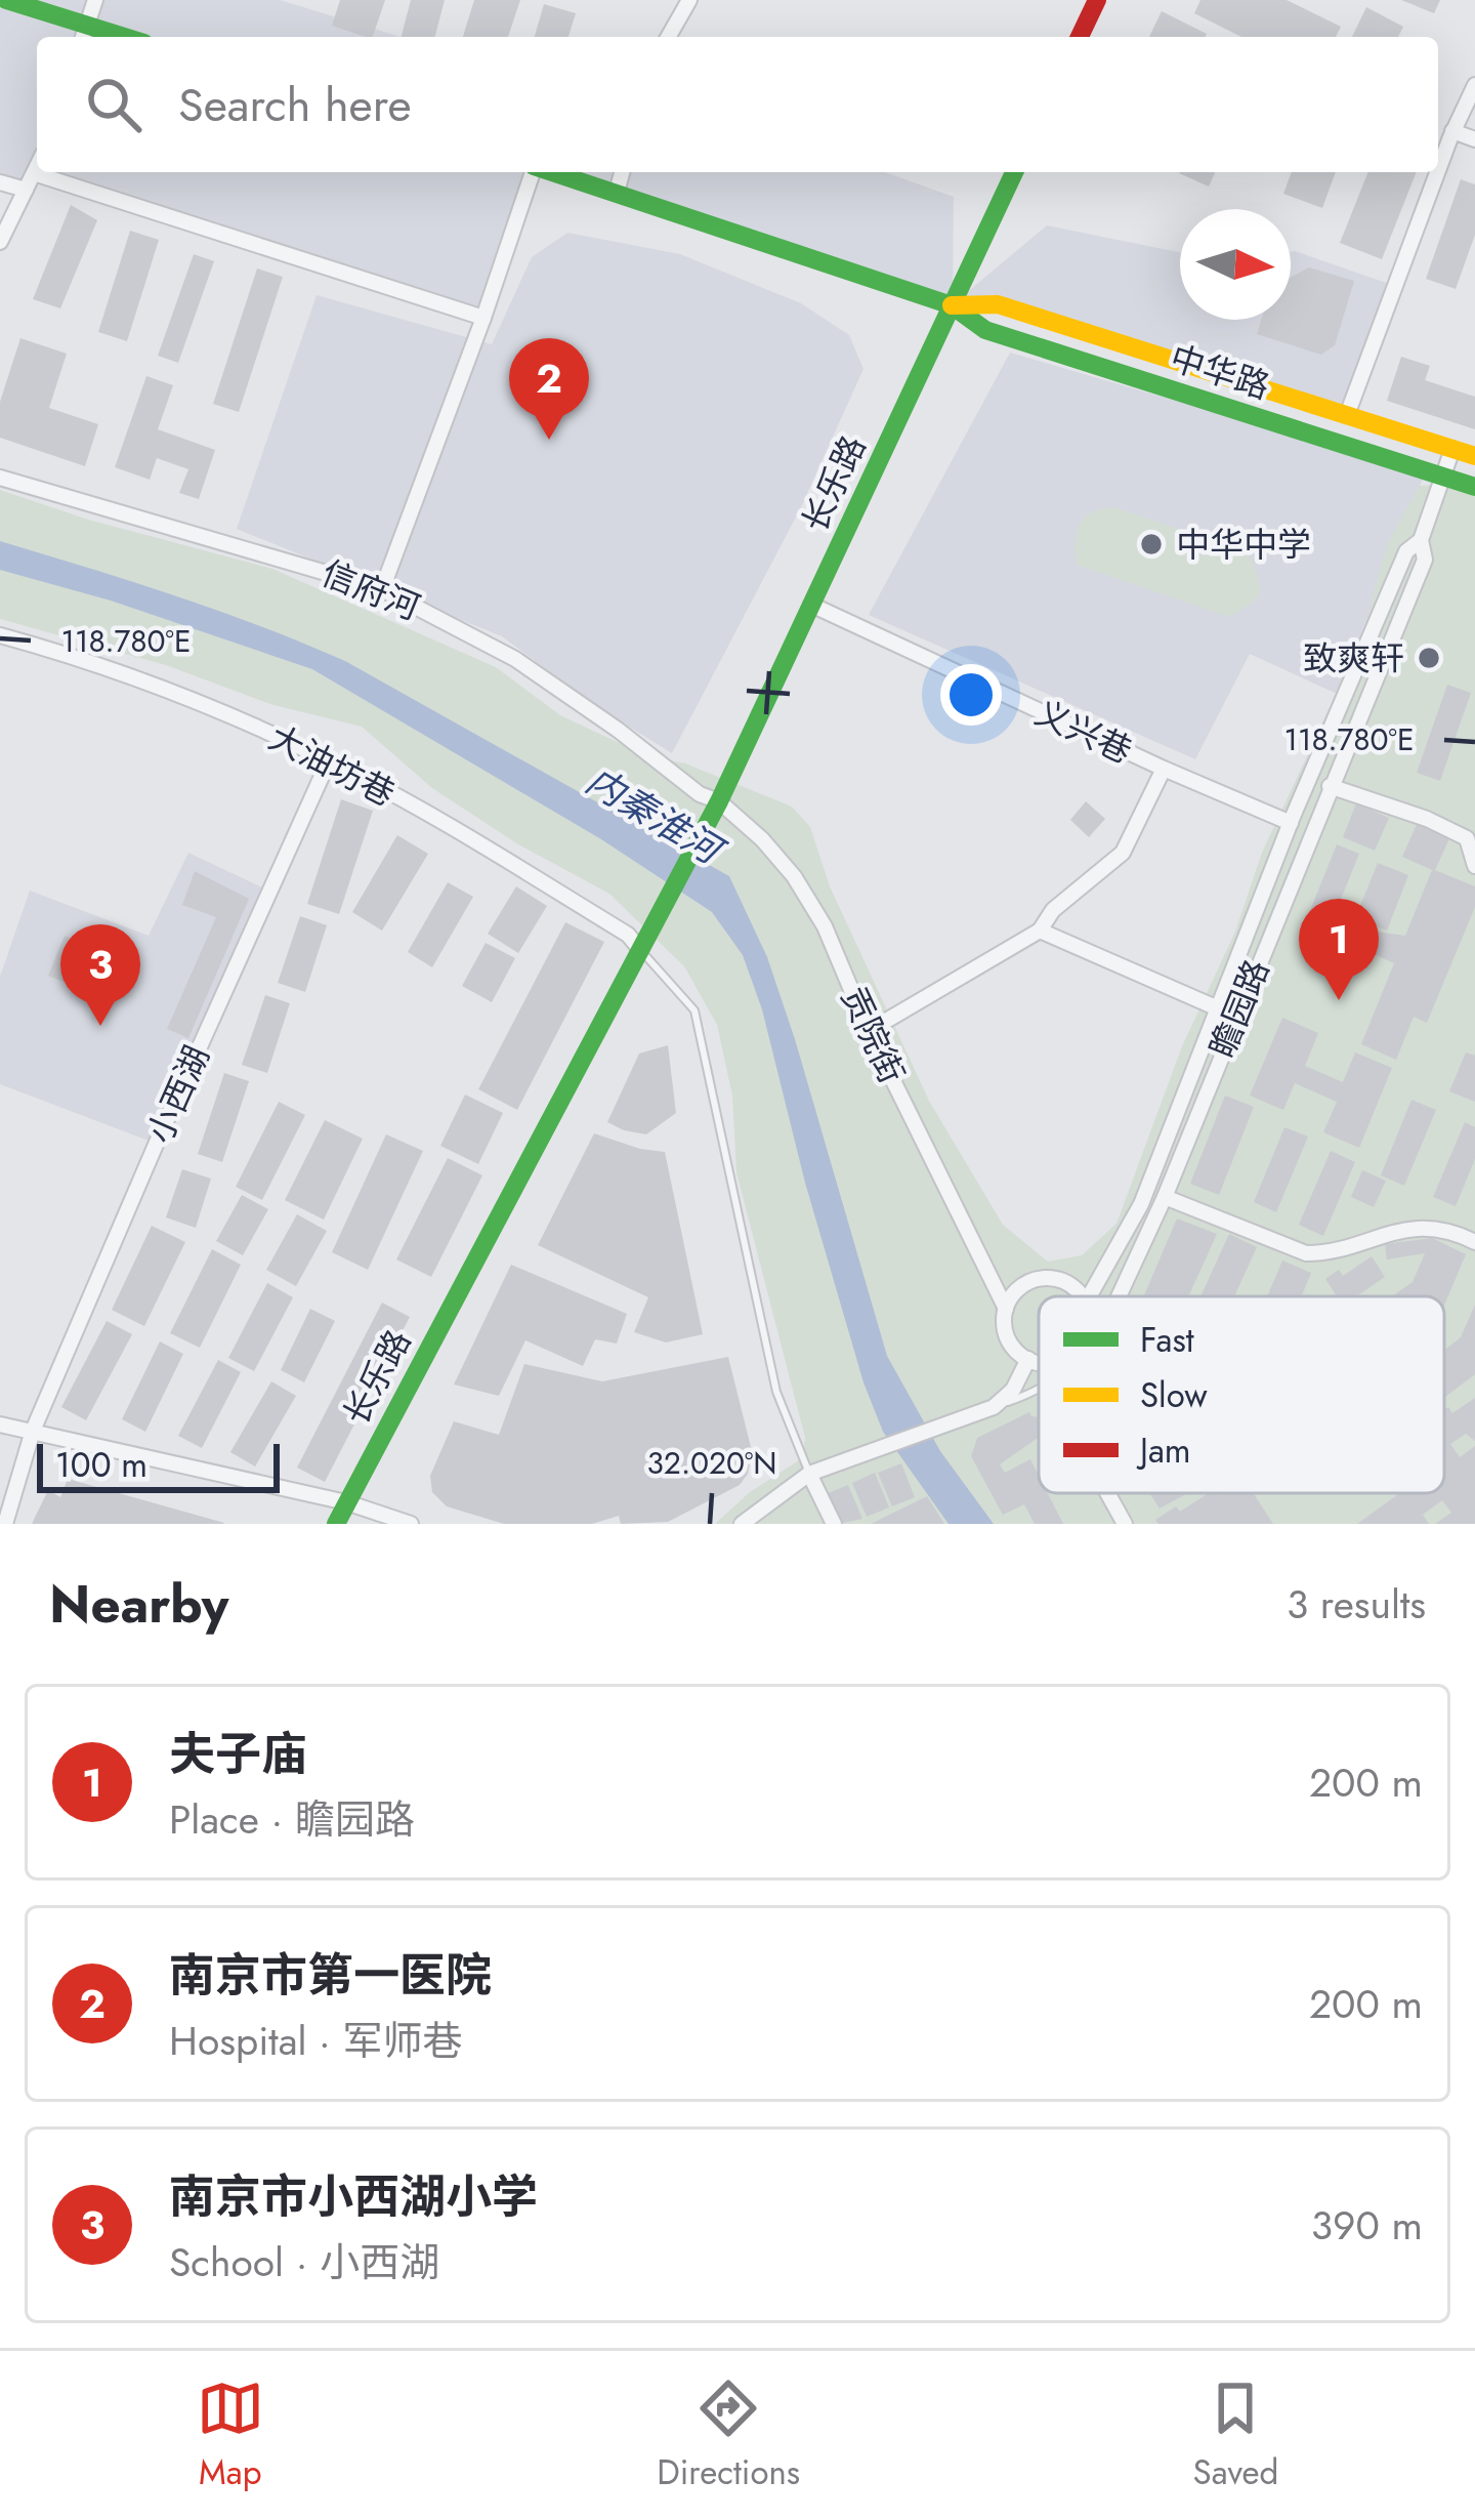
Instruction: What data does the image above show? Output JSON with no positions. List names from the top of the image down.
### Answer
{
  "streets": {
    "main road": ["中华路", "长乐路"],
    "street": [
      "信府河",
      "义兴巷",
      "大油坊巷",
      "瞻园路",
      "贡院街",
      "小西湖"
    ]
  },
  "crossings": [
    ["中华路", "长乐路"],
    ["中华路", "瞻园路"],
    ["长乐路", "信府河"],
    ["长乐路", "义兴巷"],
    ["长乐路", "大油坊巷"],
    ["长乐路", "贡院街"],
    ["信府河", "贡院街"],
    ["义兴巷", "瞻园路"],
    ["大油坊巷", "小西湖"]
  ],
  "water": ["内秦淮河"],
  "places": ["中华中学", "致爽轩"],
  "legend": ["Fast", "Slow", "Jam"],
  "scale_bar": "100 m",
  "north": "right",
  "page": {
    "search": "Search here",
    "pins": ["2", "1", "3"],
    "scale": "100 m",
    "heading": ["Nearby", "3 results"],
    "list": [
      {
        "mark": "1",
        "name": "夫子庙",
        "note": "Place · 瞻园路",
        "value": "200 m"
      },
      {
        "mark": "2",
        "name": "南京市第一医院",
        "note": "Hospital · 军师巷",
        "value": "200 m"
      },
      {
        "mark": "3",
        "name": "南京市小西湖小学",
        "note": "School · 小西湖",
        "value": "390 m"
      }
    ],
    "nav": ["Map", "Directions", "Saved"]
  },
  "coordinates": ["118.780°E", "32.020°N"]
}
